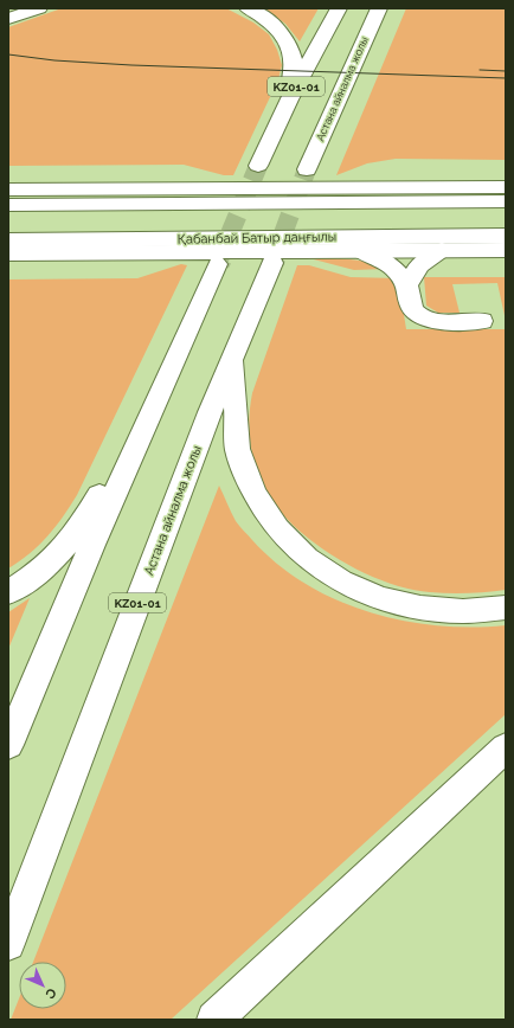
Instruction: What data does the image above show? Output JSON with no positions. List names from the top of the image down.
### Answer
{
  "streets": {
    "main road": ["KZ01-01", "Астана айналма жолы", "Қабанбай Батыр даңғылы"]
  },
  "north": "bottom right"
}
